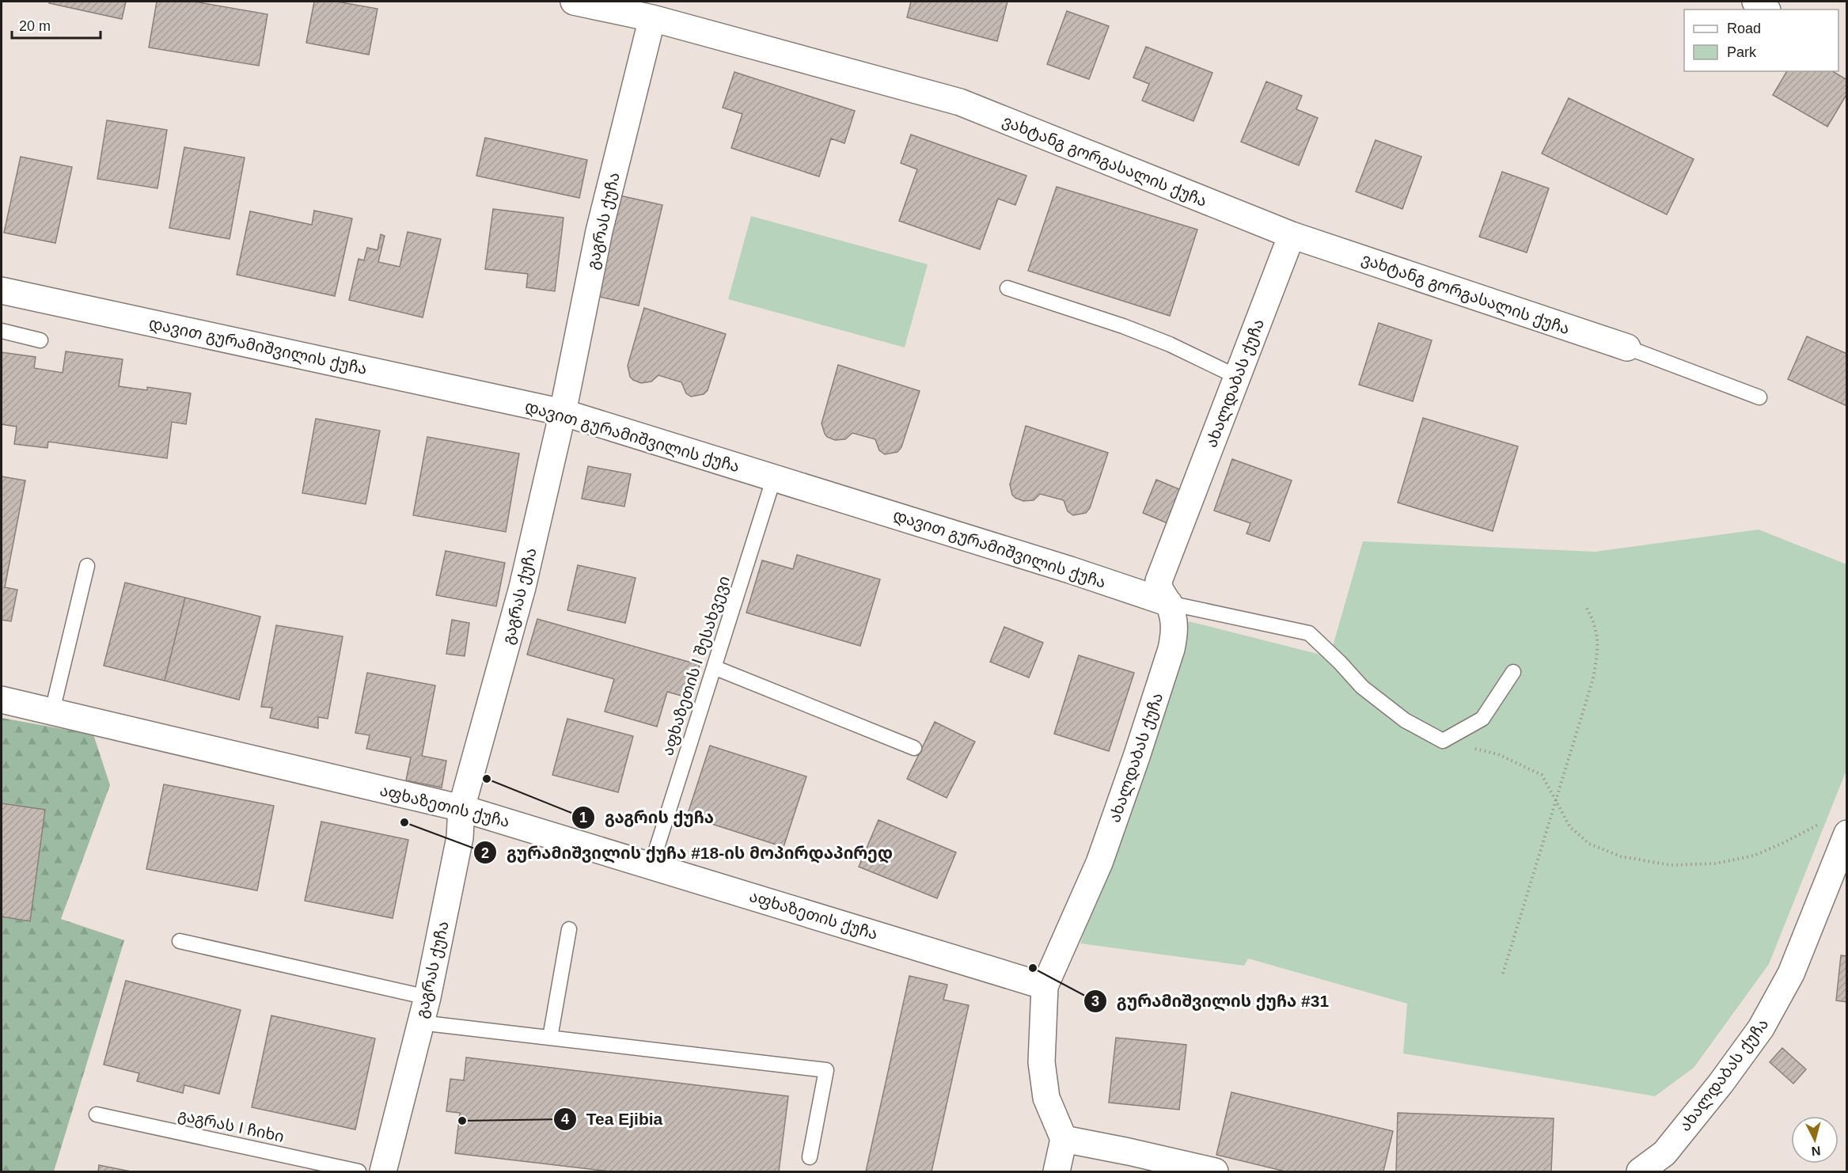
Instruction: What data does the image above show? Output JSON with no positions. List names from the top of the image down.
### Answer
{
  "streets": {
    "street": [
      "ვახტანგ გორგასალის ქუჩა",
      "გაგრას ქუჩა",
      "დავით გურამიშვილის ქუჩა",
      "ახალდაბას ქუჩა",
      "აფხაზეთის ქუჩა"
    ],
    "lane": ["აფხაზეთის I შესახვევი", "გაგრას I ჩიხი"]
  },
  "crossings": [
    ["ვახტანგ გორგასალის ქუჩა", "გაგრას ქუჩა"],
    ["ვახტანგ გორგასალის ქუჩა", "ახალდაბას ქუჩა"],
    ["გაგრას ქუჩა", "დავით გურამიშვილის ქუჩა"],
    ["გაგრას ქუჩა", "აფხაზეთის ქუჩა"],
    ["დავით გურამიშვილის ქუჩა", "ახალდაბას ქუჩა"],
    ["დავით გურამიშვილის ქუჩა", "აფხაზეთის I შესახვევი"],
    ["ახალდაბას ქუჩა", "აფხაზეთის ქუჩა"],
    ["აფხაზეთის I შესახვევი", "აფხაზეთის ქუჩა"]
  ],
  "places": [
    "გაგრის ქუჩა",
    "გურამიშვილის ქუჩა #18-ის მოპირდაპირედ",
    "გურამიშვილის ქუჩა #31",
    "Tea Ejibia"
  ],
  "legend": ["Road", "Park"],
  "scale_bar": "20 m",
  "north": "bottom"
}
